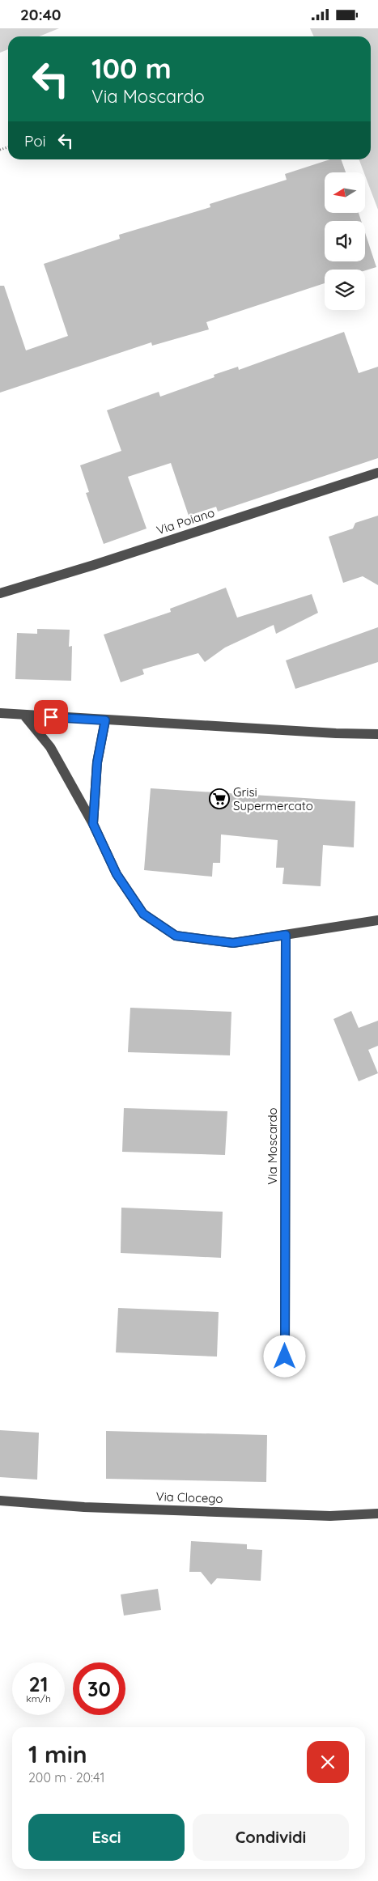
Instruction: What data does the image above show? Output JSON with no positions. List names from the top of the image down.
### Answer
{
  "streets": {
    "street": ["Via Poiano", "Via Moscardo", "Via Clocego"]
  },
  "places": {
    "supermarket": ["Grisi Supermercato"]
  },
  "north": "left",
  "page": {
    "status": "20:40",
    "turn": ["100 m", "Via Moscardo"],
    "then": "Poi",
    "speed": "21 km/h",
    "limit": "30",
    "heading": ["1 min", "200 m · 20:41"],
    "buttons": ["Esci", "Condividi"]
  }
}
